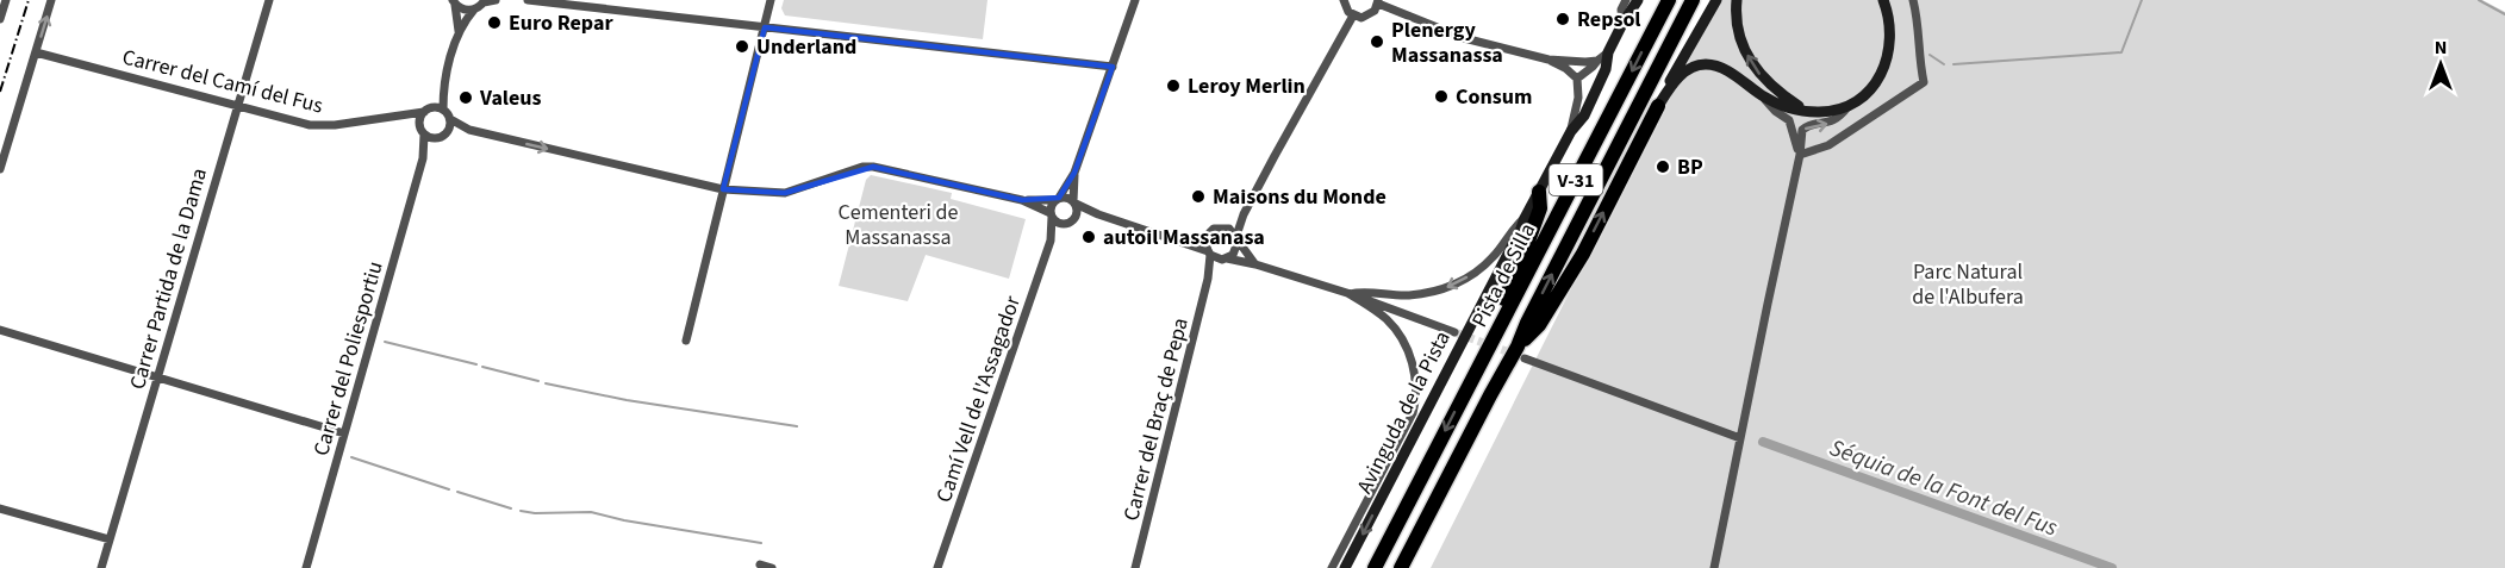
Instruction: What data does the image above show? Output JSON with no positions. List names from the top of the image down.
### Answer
{
  "streets": {
    "highway": ["V-31", "Pista de Silla"],
    "street": [
      "Carrer del Camí del Fus",
      "Carrer Partida de la Dama",
      "Carrer del Poliesportiu",
      "Camí Vell de l'Assagador",
      "Avinguda de la Pista",
      "Carrer del Braç de Pepa"
    ]
  },
  "crossings": [
    ["Carrer del Camí del Fus", "Carrer Partida de la Dama"],
    ["Carrer del Camí del Fus", "Carrer del Poliesportiu"]
  ],
  "one_way": ["Avinguda de la Pista"],
  "water": ["Séquia de la Font del Fus"],
  "parks": ["Cementeri de Massanassa", "Parc Natural de l'Albufera"],
  "places": [
    "Repsol",
    "Euro Repar",
    "Plenergy Massanassa",
    "Underland",
    "Leroy Merlin",
    "Consum",
    "Valeus",
    "BP",
    "Maisons du Monde",
    "autoil Massanasa"
  ],
  "north": "top"
}
